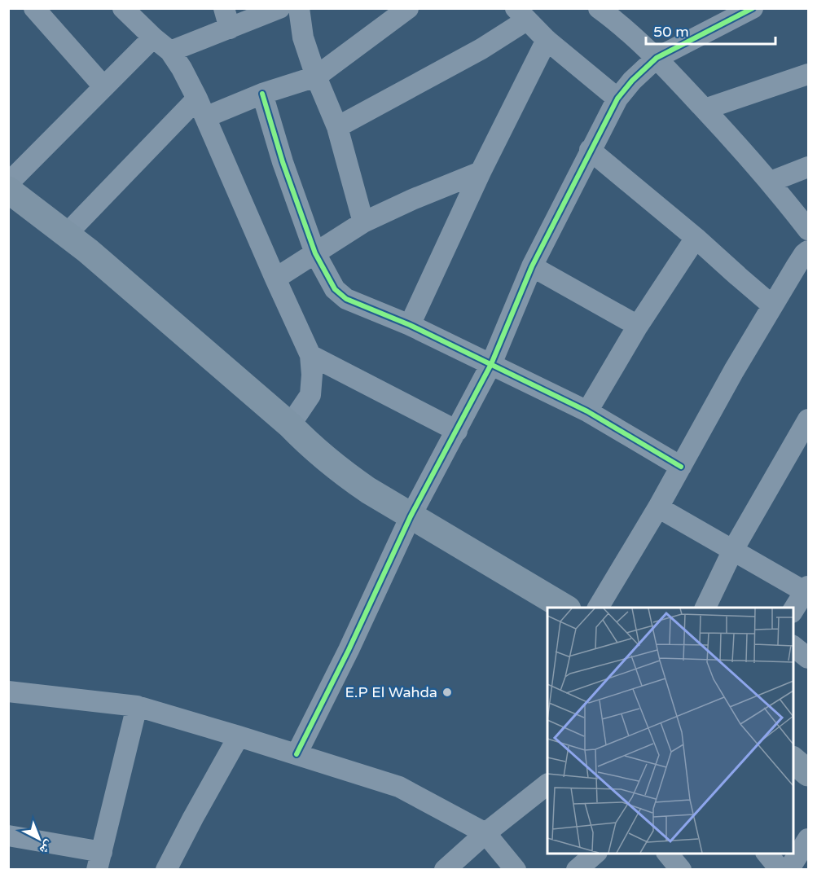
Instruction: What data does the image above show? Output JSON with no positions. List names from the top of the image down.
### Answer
{
  "places": ["E.P El Wahda"],
  "scale_bar": "50 m",
  "north": "bottom right"
}
